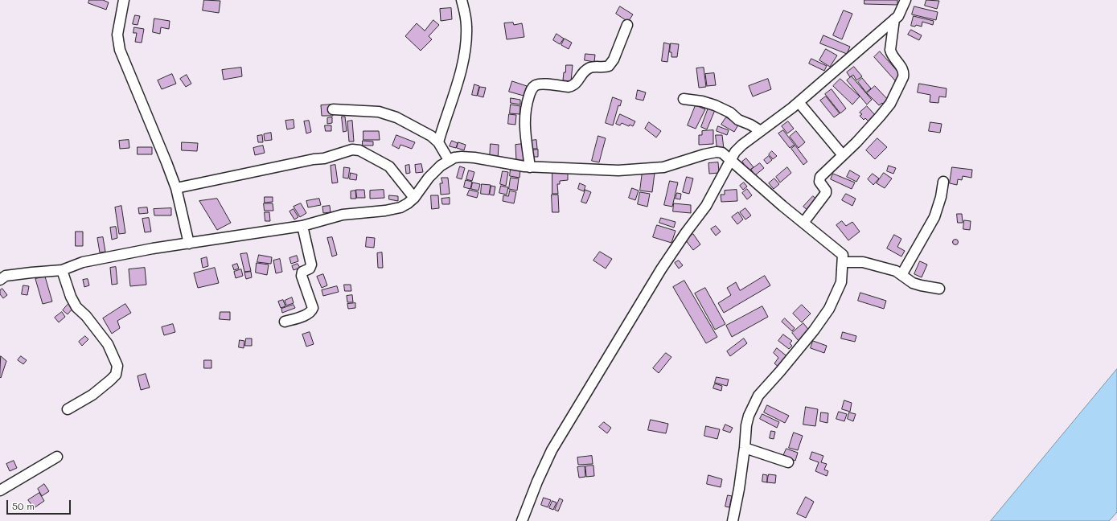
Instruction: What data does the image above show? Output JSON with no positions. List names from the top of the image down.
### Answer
{
  "scale_bar": "50 m"
}
